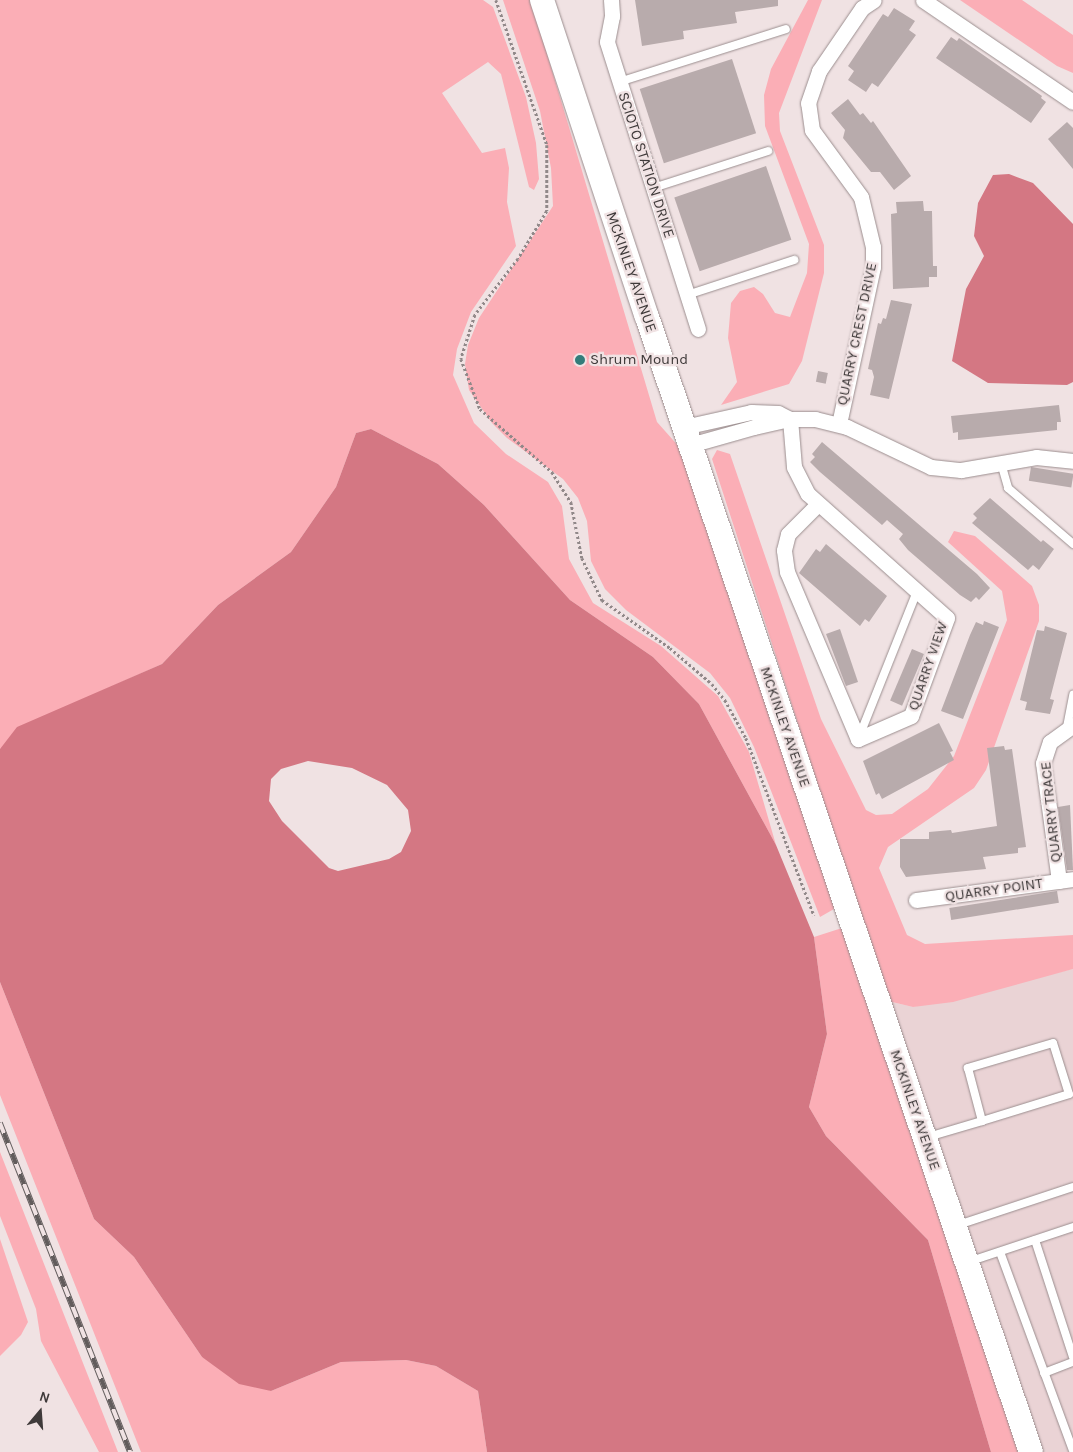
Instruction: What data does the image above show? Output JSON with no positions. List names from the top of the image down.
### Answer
{
  "streets": {
    "main road": ["MCKINLEY AVENUE"],
    "street": [
      "SCIOTO STATION DRIVE",
      "QUARRY CREST DRIVE",
      "QUARRY VIEW",
      "QUARRY TRACE",
      "QUARRY POINT"
    ]
  },
  "crossings": [
    ["QUARRY TRACE", "QUARRY POINT"]
  ],
  "places": ["Shrum Mound"],
  "north": "top"
}
